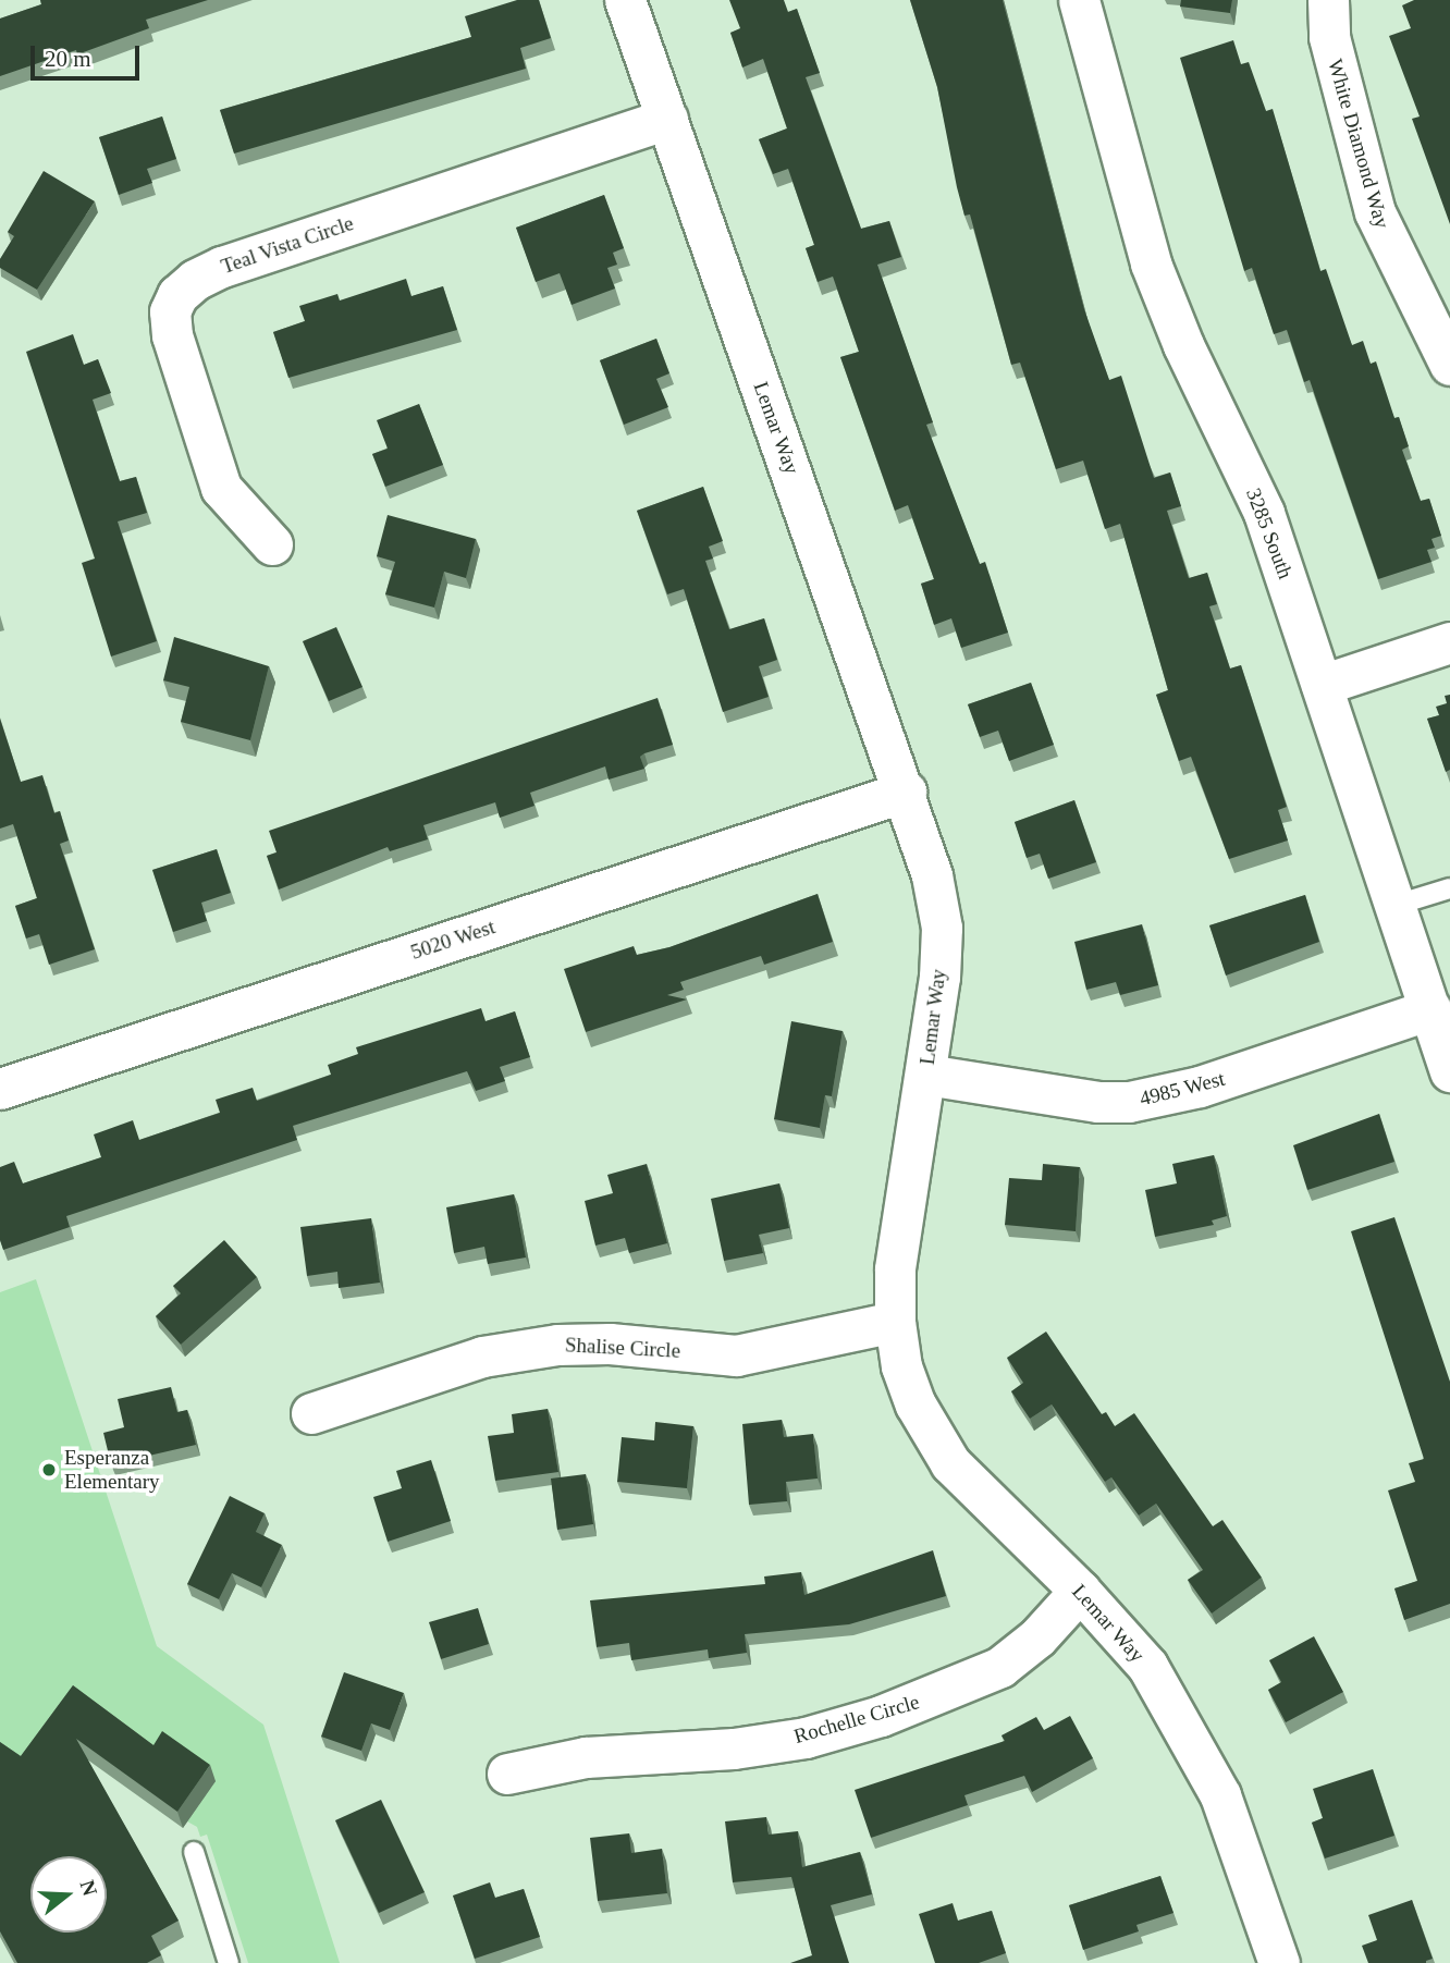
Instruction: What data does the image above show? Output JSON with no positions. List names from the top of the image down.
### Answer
{
  "streets": {
    "street": [
      "White Diamond Way",
      "Teal Vista Circle",
      "Lemar Way",
      "3285 South",
      "5020 West",
      "4985 West",
      "Shalise Circle",
      "Rochelle Circle"
    ]
  },
  "crossings": [
    ["Teal Vista Circle", "Lemar Way"],
    ["Lemar Way", "5020 West"],
    ["Lemar Way", "4985 West"],
    ["Lemar Way", "Shalise Circle"],
    ["Lemar Way", "Rochelle Circle"],
    ["3285 South", "4985 West"]
  ],
  "places": ["Esperanza Elementary"],
  "scale_bar": "20 m",
  "north": "right"
}
